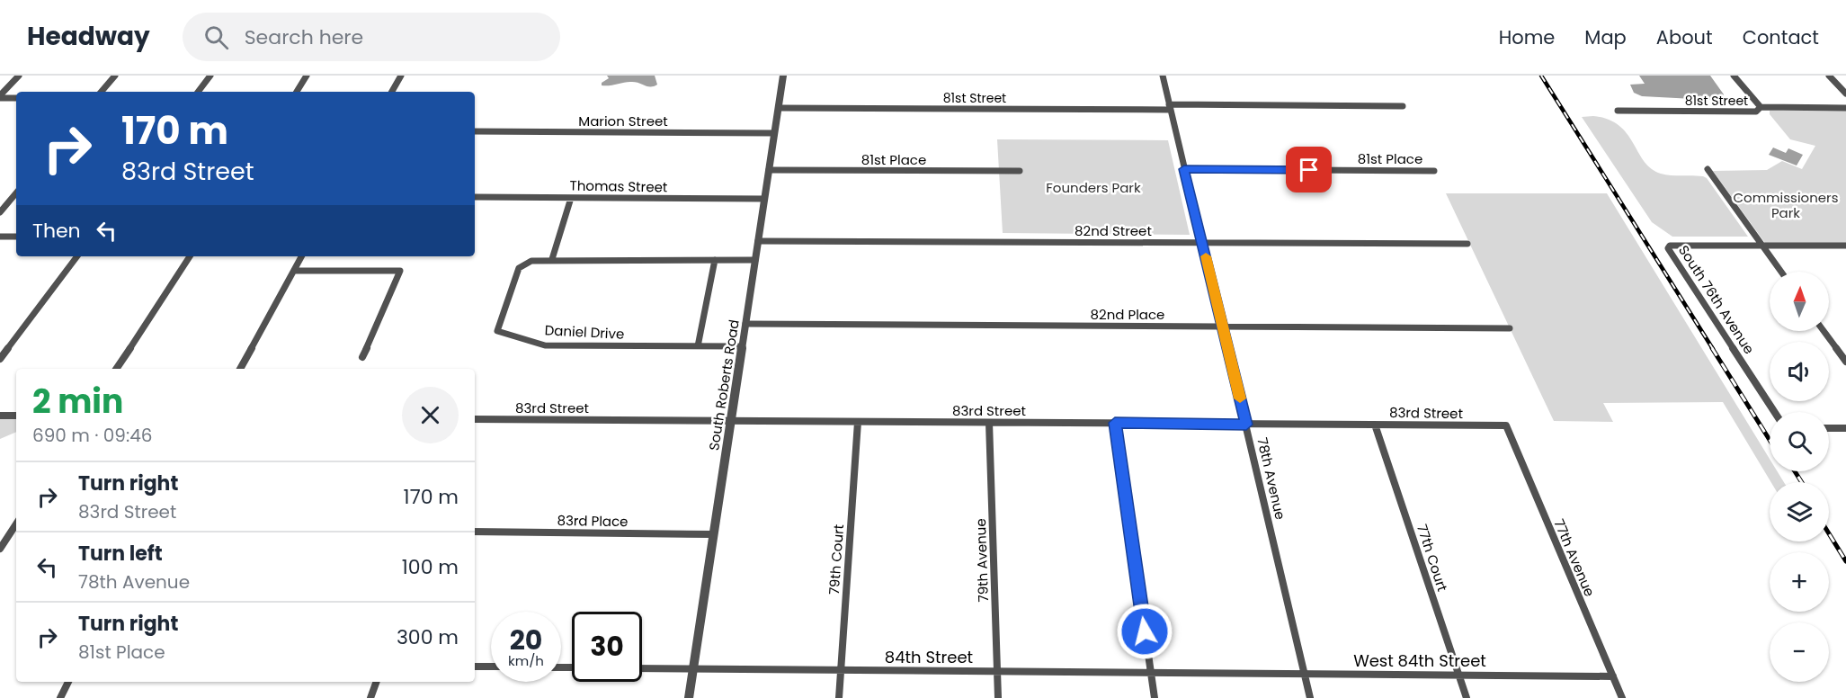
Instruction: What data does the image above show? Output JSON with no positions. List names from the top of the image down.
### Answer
{
  "streets": {
    "street": [
      "81st Street",
      "Marion Street",
      "81st Place",
      "Thomas Street",
      "82nd Street",
      "South 76th Avenue",
      "82nd Place",
      "Daniel Drive",
      "South Roberts Road",
      "83rd Street",
      "78th Avenue",
      "83rd Place",
      "77th Court",
      "77th Avenue",
      "79th Court",
      "79th Avenue",
      "84th Street",
      "West 84th Street"
    ]
  },
  "crossings": [
    ["81st Street", "South Roberts Road"],
    ["81st Street", "78th Avenue"],
    ["Marion Street", "South Roberts Road"],
    ["81st Place", "South Roberts Road"],
    ["81st Place", "78th Avenue"],
    ["Thomas Street", "South Roberts Road"],
    ["82nd Street", "South Roberts Road"],
    ["82nd Street", "78th Avenue"],
    ["82nd Place", "South Roberts Road"],
    ["82nd Place", "78th Avenue"],
    ["Daniel Drive", "South Roberts Road"],
    ["South Roberts Road", "83rd Street"],
    ["South Roberts Road", "83rd Place"],
    ["South Roberts Road", "84th Street"],
    ["83rd Street", "78th Avenue"],
    ["83rd Street", "77th Court"],
    ["83rd Street", "77th Avenue"],
    ["83rd Street", "79th Court"],
    ["83rd Street", "79th Avenue"],
    ["78th Avenue", "West 84th Street"],
    ["77th Court", "West 84th Street"],
    ["77th Avenue", "West 84th Street"],
    ["79th Court", "84th Street"],
    ["79th Avenue", "84th Street"],
    ["84th Street", "West 84th Street"]
  ],
  "parks": ["Founders Park", "Commissioners Park"],
  "north": "top",
  "page": {
    "header": "Headway",
    "search": "Search here",
    "nav": [
      "Home",
      "Map",
      "About",
      "Contact"
    ],
    "turn": ["170 m", "83rd Street"],
    "then": "Then",
    "map_buttons": ["+", "−"],
    "heading": ["2 min", "690 m · 09:46"],
    "list": [
      {
        "name": "Turn right",
        "note": "83rd Street",
        "value": "170 m"
      },
      {
        "name": "Turn left",
        "note": "78th Avenue",
        "value": "100 m"
      },
      {
        "name": "Turn right",
        "note": "81st Place",
        "value": "300 m"
      }
    ],
    "speed": "20 km/h",
    "limit": "30"
  }
}
